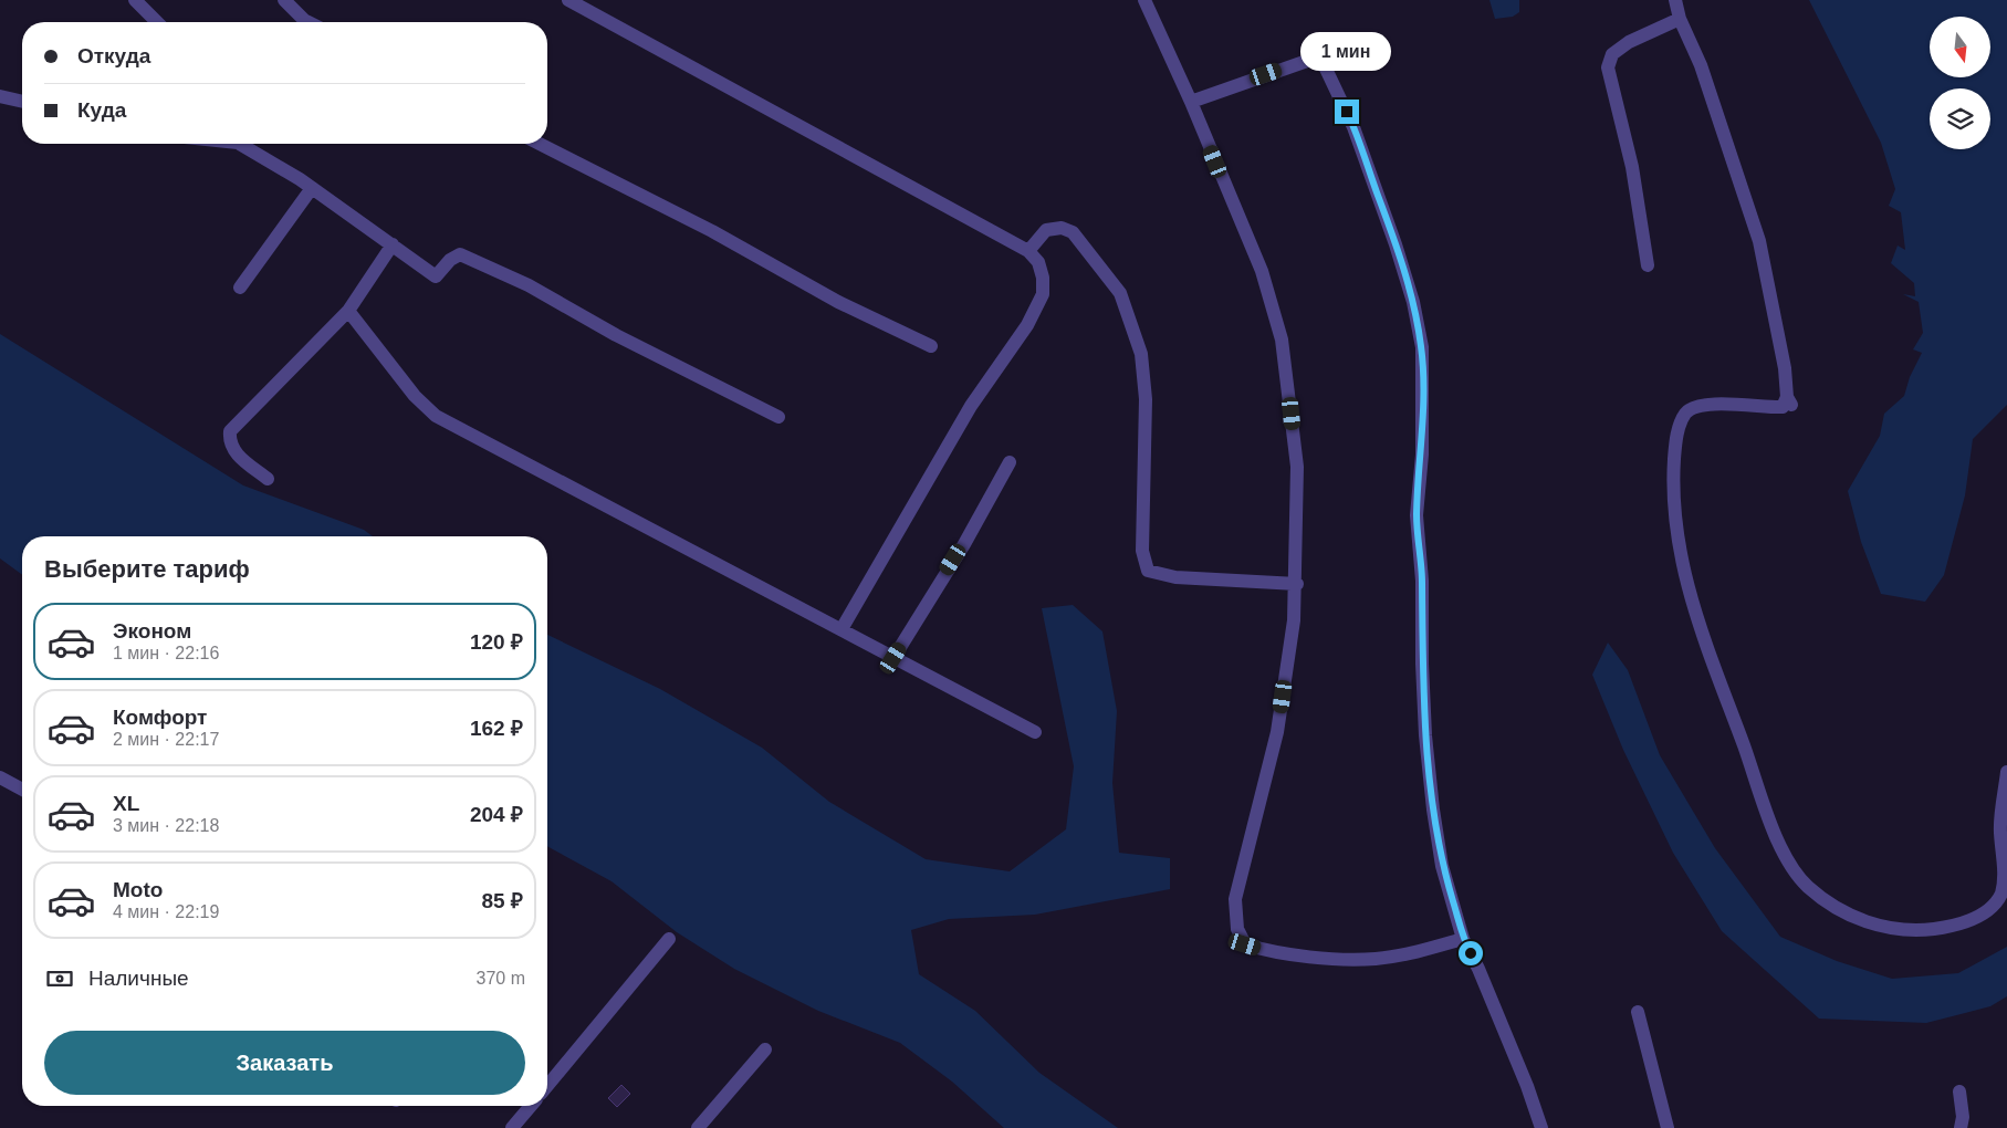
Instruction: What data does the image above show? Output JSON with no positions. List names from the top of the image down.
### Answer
{
  "north": "bottom",
  "page": {
    "banner": ["Откуда", "Куда"],
    "bubble": "1 мин",
    "heading": "Выберите тариф",
    "list": [
      {
        "name": "Эконом",
        "note": "1 мин · 22:16",
        "value": "120 ₽"
      },
      {
        "name": "Комфорт",
        "note": "2 мин · 22:17",
        "value": "162 ₽"
      },
      {
        "name": "XL",
        "note": "3 мин · 22:18",
        "value": "204 ₽"
      },
      {
        "name": "Moto",
        "note": "4 мин · 22:19",
        "value": "85 ₽"
      }
    ],
    "pay": ["Наличные", "370 m"],
    "buttons": "Заказать"
  }
}
